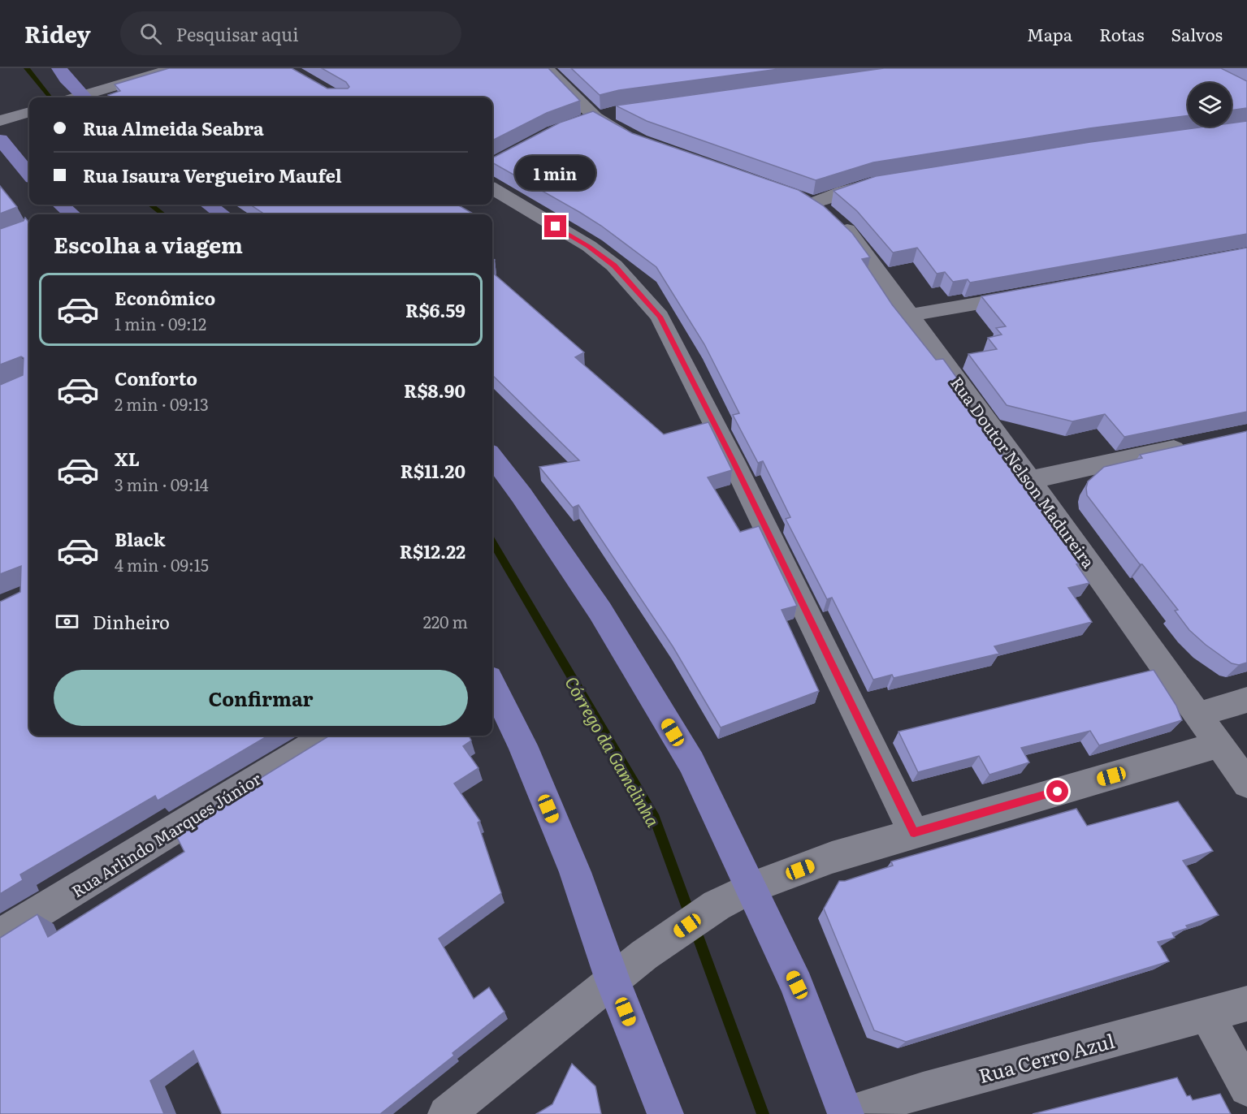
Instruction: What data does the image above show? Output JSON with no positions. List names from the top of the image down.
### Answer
{
  "streets": {
    "street": ["Rua Doutor Nelson Madureira", "Rua Arlindo Marques Júnior", "Rua Cerro Azul"]
  },
  "water": ["Córrego da Gamelinha"],
  "page": {
    "header": "Ridey",
    "search": "Pesquisar aqui",
    "nav": ["Mapa", "Rotas", "Salvos"],
    "banner": ["Rua Almeida Seabra", "Rua Isaura Vergueiro Maufel"],
    "bubble": "1 min",
    "heading": "Escolha a viagem",
    "list": [
      {
        "name": "Econômico",
        "note": "1 min · 09:12",
        "value": "R$6.59"
      },
      {
        "name": "Conforto",
        "note": "2 min · 09:13",
        "value": "R$8.90"
      },
      {
        "name": "XL",
        "note": "3 min · 09:14",
        "value": "R$11.20"
      },
      {
        "name": "Black",
        "note": "4 min · 09:15",
        "value": "R$12.22"
      }
    ],
    "pay": ["Dinheiro", "220 m"],
    "buttons": "Confirmar"
  }
}
